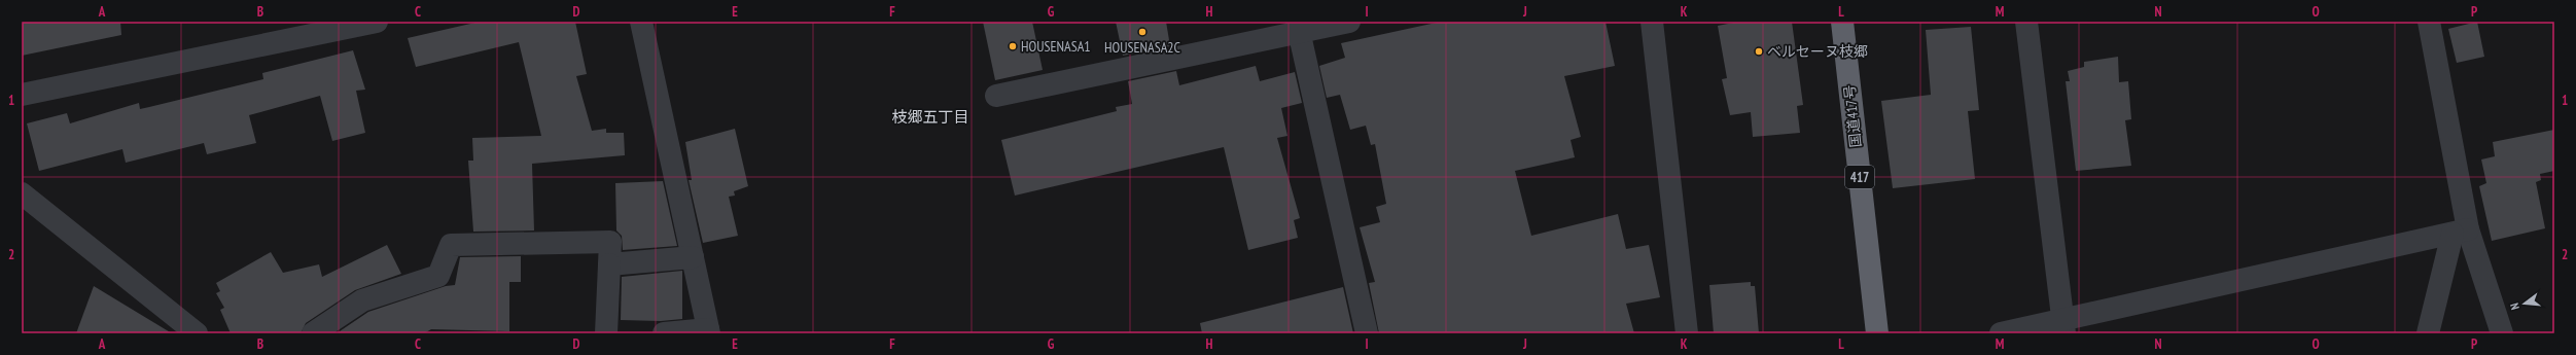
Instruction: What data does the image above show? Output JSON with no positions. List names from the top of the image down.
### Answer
{
  "streets": {
    "highway": ["国道417号", "417"]
  },
  "districts": ["枝郷五丁目"],
  "places": ["HOUSENASA2C", "HOUSENASA1", "ベルセーヌ枝郷"],
  "north": "left",
  "grid": {
    "columns": [
      "A",
      "B",
      "C",
      "D",
      "E",
      "F",
      "G",
      "H",
      "I",
      "J",
      "K",
      "L",
      "M",
      "N",
      "O",
      "P"
    ],
    "rows": ["1", "2"]
  }
}
